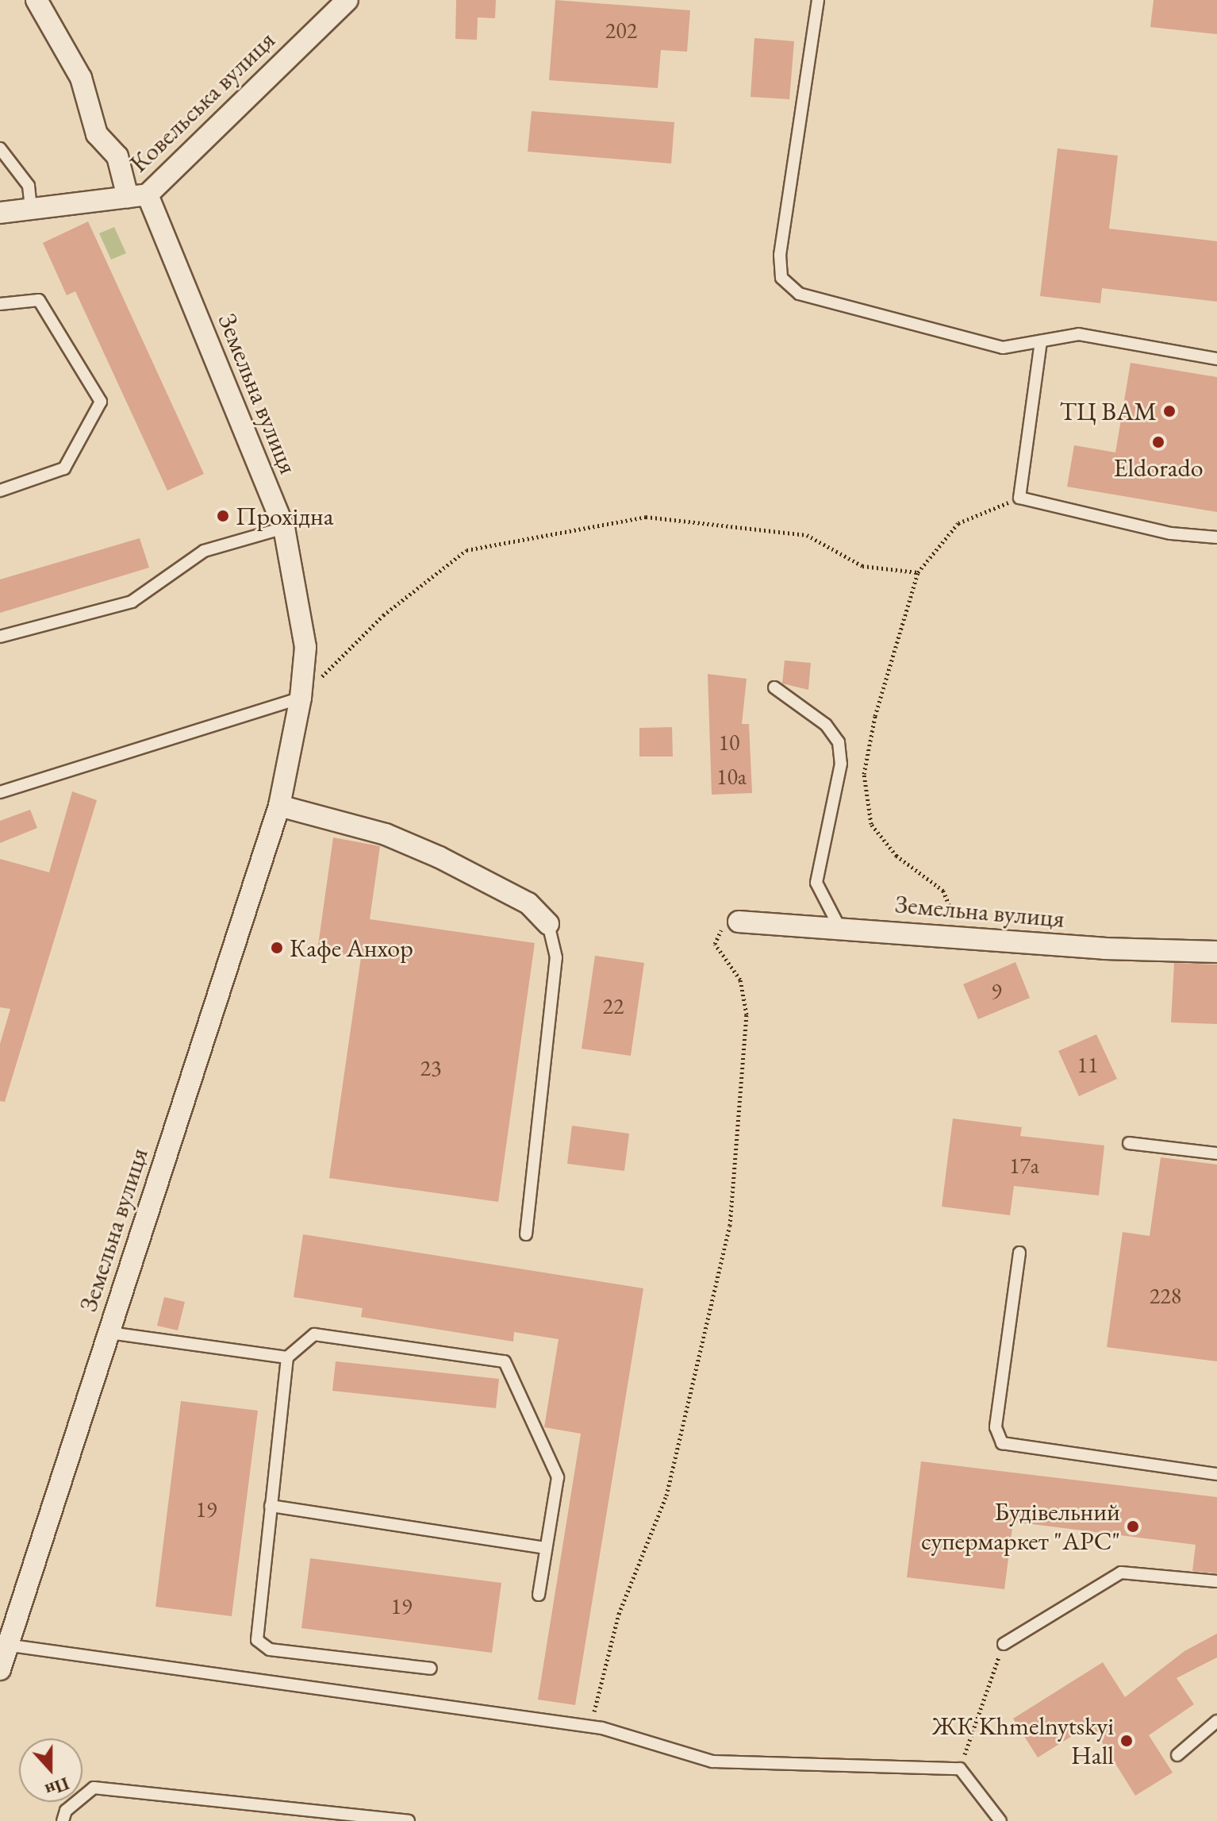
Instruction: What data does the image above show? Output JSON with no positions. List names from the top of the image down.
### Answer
{
  "streets": {
    "street": ["Ковельська вулиця", "Земельна вулиця"]
  },
  "crossings": [
    ["Ковельська вулиця", "Земельна вулиця"]
  ],
  "places": [
    "ТЦ ВАМ",
    "Eldorado",
    "Прохідна",
    "Кафе Анхор",
    "Будівельний супермаркет \"АРС\"",
    "ЖК Khmelnytskyi Hall"
  ],
  "house_numbers": [
    "202",
    "10",
    "10а",
    "9",
    "22",
    "11",
    "23",
    "17а",
    "228",
    "19",
    "19"
  ],
  "north": "bottom"
}
